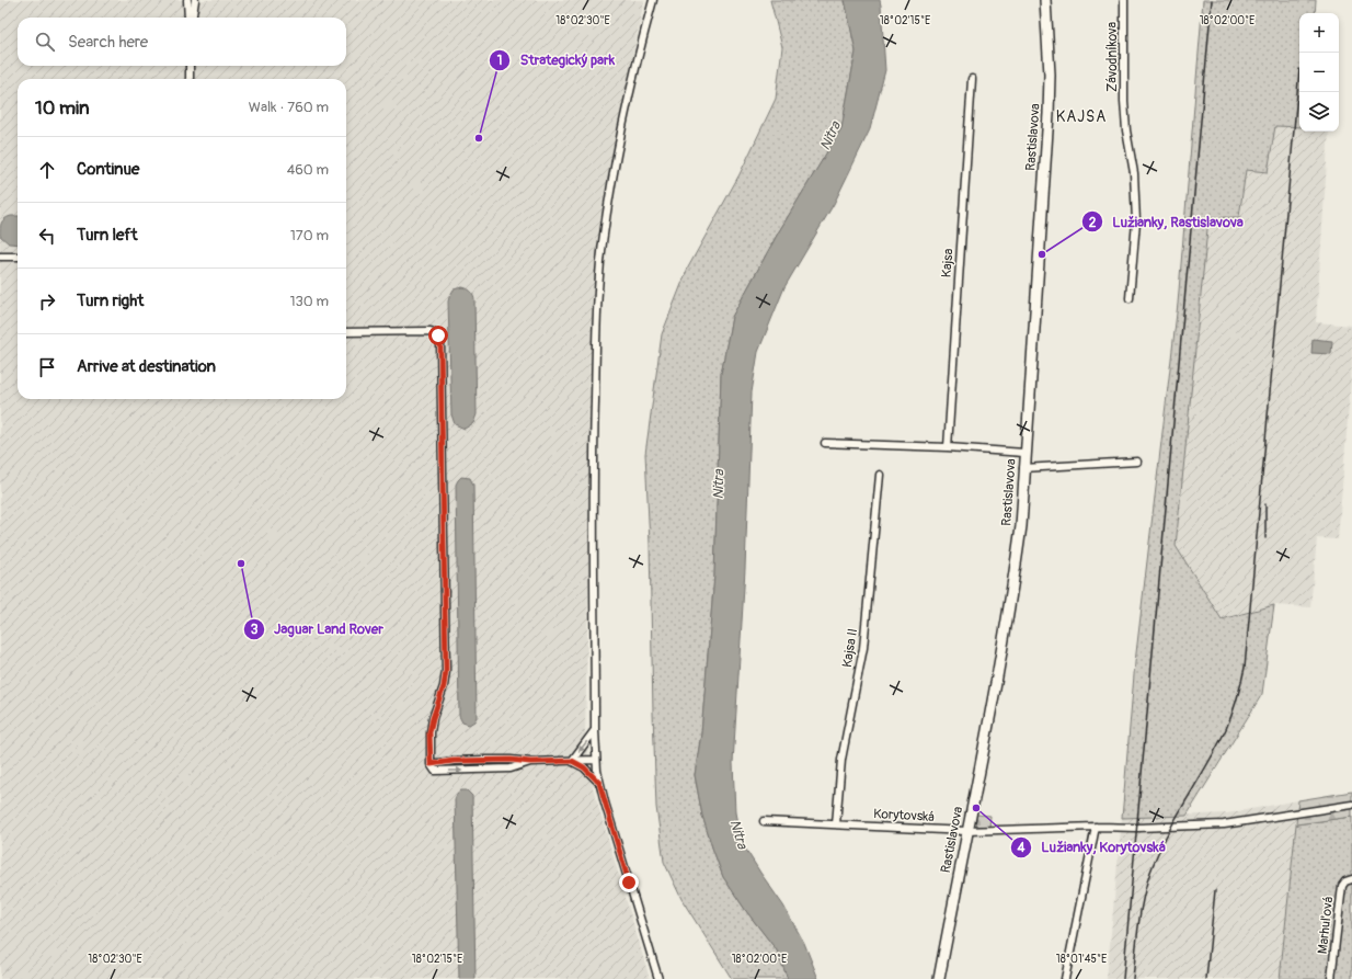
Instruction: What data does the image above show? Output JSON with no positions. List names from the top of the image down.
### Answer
{
  "streets": {
    "street": [
      "Závodníkova",
      "Rastislavova",
      "Kajsa",
      "Kajsa II",
      "Korytovská",
      "Marhuľová"
    ]
  },
  "crossings": [
    ["Rastislavova", "Korytovská"],
    ["Kajsa II", "Korytovská"]
  ],
  "districts": ["KAJSA"],
  "water": ["Nitra"],
  "places": [
    "Strategický park",
    "Lužianky, Rastislavova",
    "Jaguar Land Rover",
    "Lužianky, Korytovská"
  ],
  "page": {
    "map_buttons": ["+", "−"],
    "search": "Search here",
    "heading": ["10 min", "Walk · 760 m"],
    "list": [
      ["Continue", "460 m"],
      ["Turn left", "170 m"],
      ["Turn right", "130 m"],
      "Arrive at destination"
    ]
  },
  "coordinates": [
    "18°02'30\"E",
    "18°02'15\"E",
    "18°02'00\"E",
    "18°01'45\"E"
  ]
}
